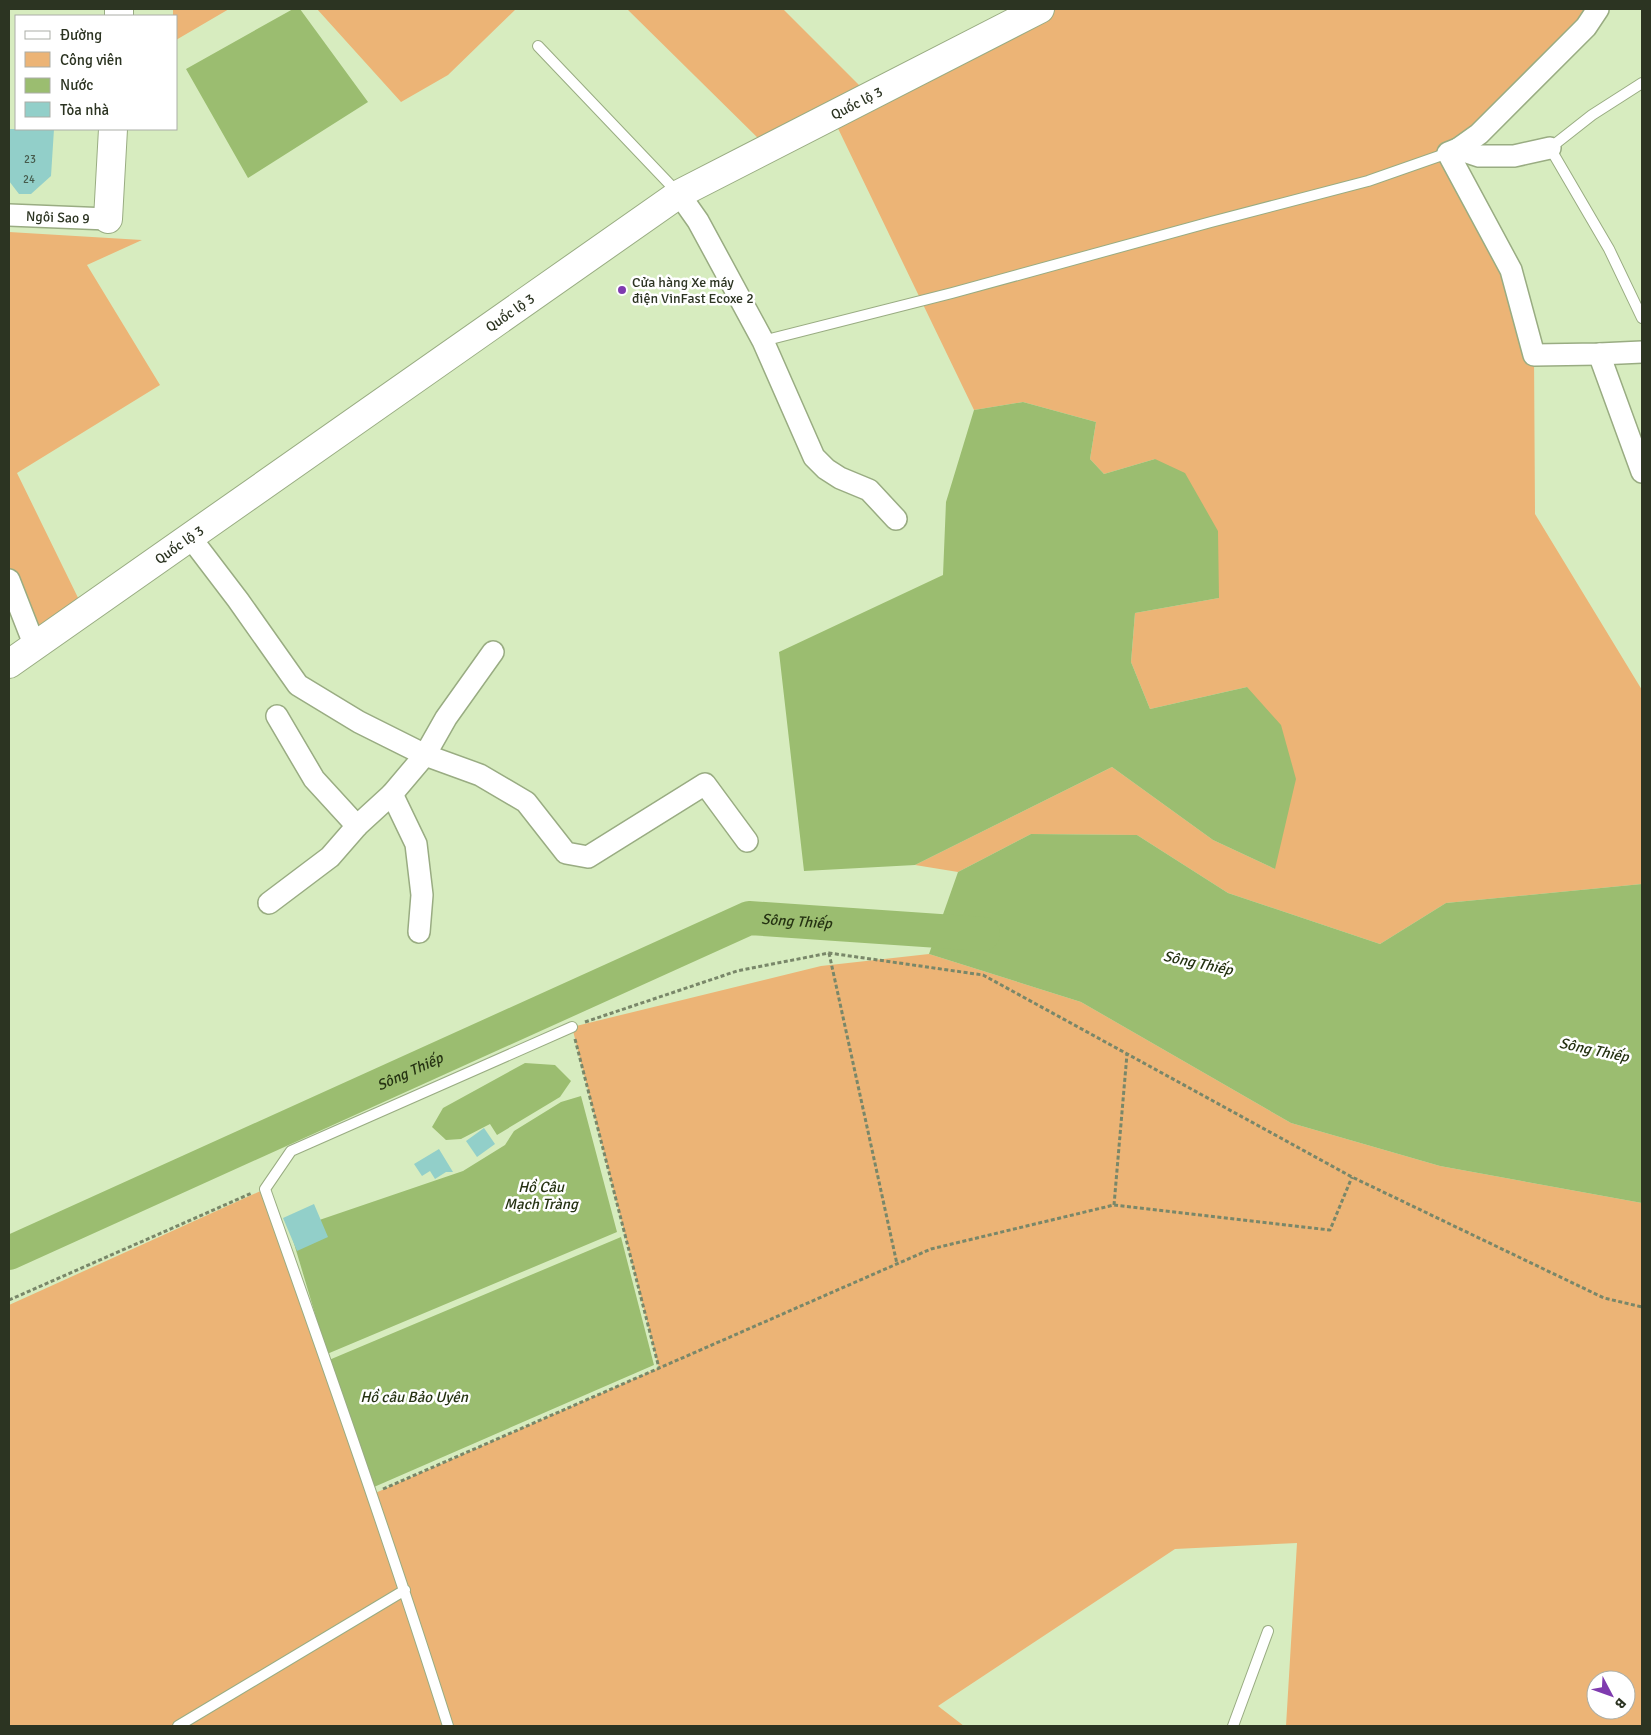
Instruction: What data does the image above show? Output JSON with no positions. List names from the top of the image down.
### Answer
{
  "streets": {
    "main road": ["Quốc lộ 3"],
    "street": ["Ngôi Sao 9"]
  },
  "water": ["Sông Thiếp", "Hồ Câu Mạch Tràng", "Hồ câu Bảo Uyên"],
  "places": ["Cửa hàng Xe máy điện VinFast Ecoxe 2"],
  "house_numbers": ["23", "24"],
  "legend": [
    "Đường",
    "Công viên",
    "Nước",
    "Tòa nhà"
  ],
  "north": "bottom right"
}
